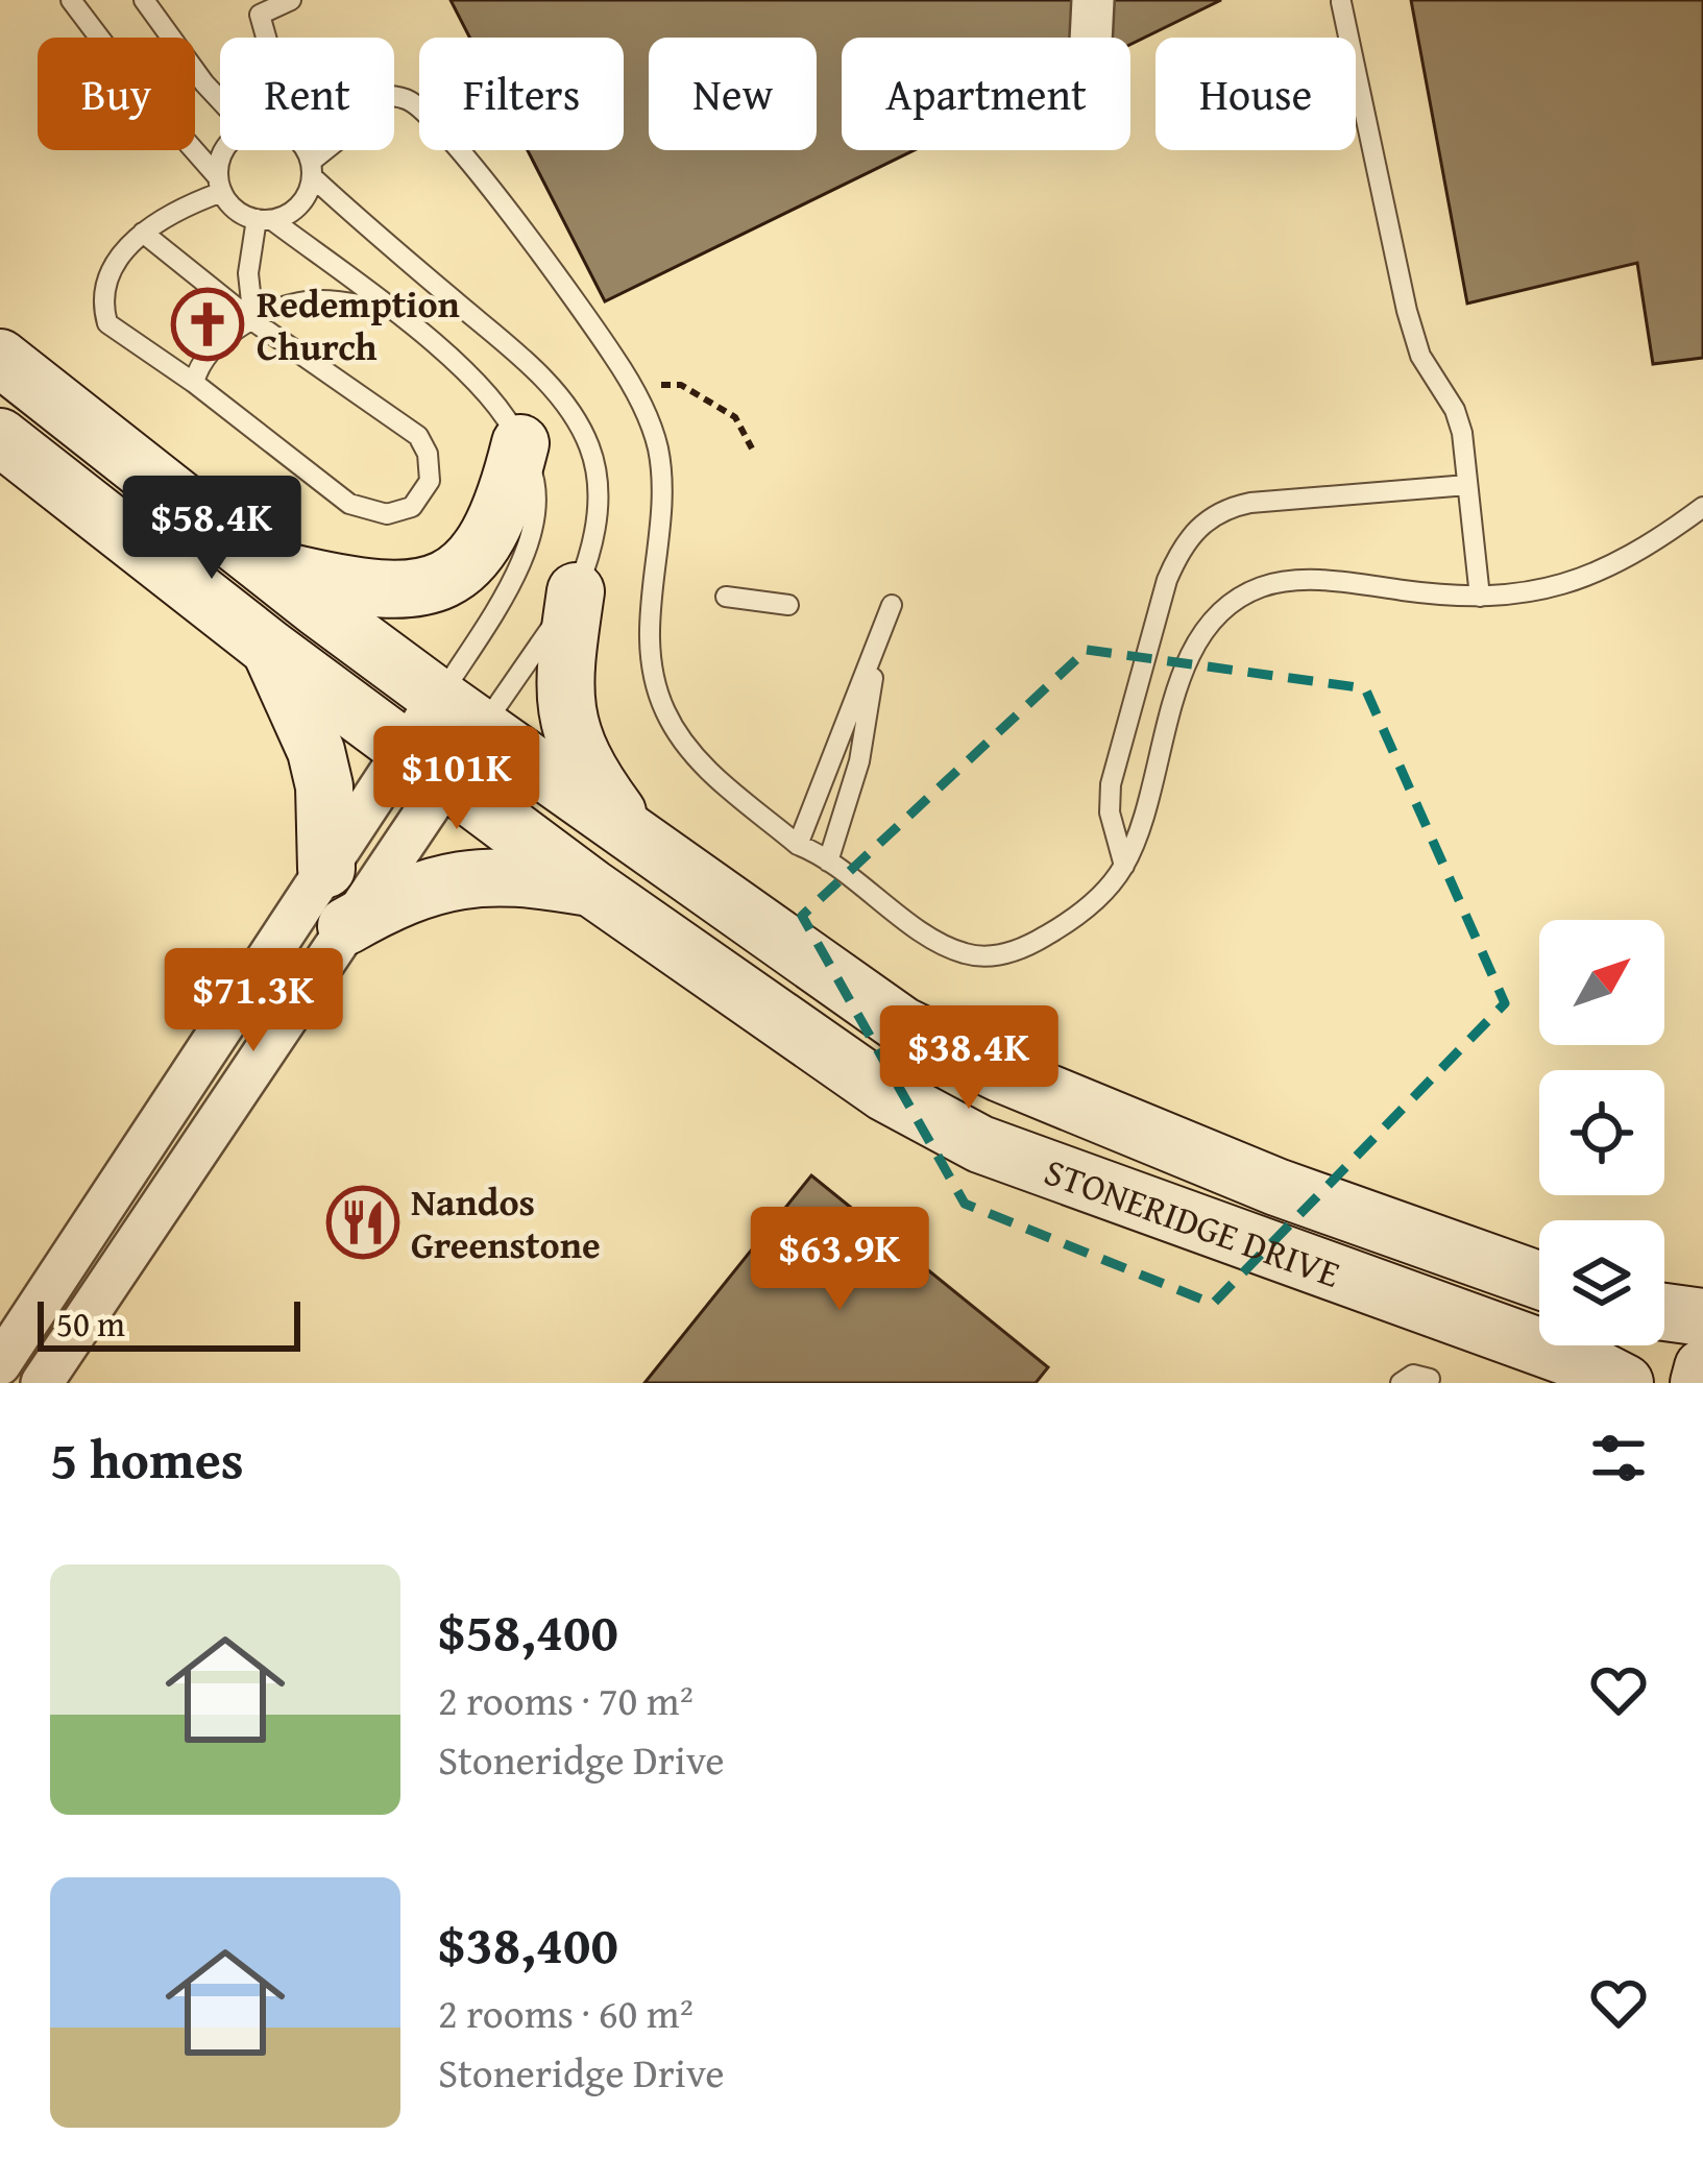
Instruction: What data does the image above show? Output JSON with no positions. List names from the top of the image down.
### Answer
{
  "streets": {
    "street": ["STONERIDGE DRIVE"]
  },
  "places": {
    "church": ["Redemption Church"],
    "restaurant": ["Nandos Greenstone"]
  },
  "scale_bar": "50 m",
  "north": "top right",
  "page": {
    "chip": [
      "Buy",
      "Rent",
      "Filters",
      "New",
      "Apartment",
      "House"
    ],
    "price": [
      "$58.4K",
      "$101K",
      "$71.3K",
      "$38.4K",
      "$63.9K"
    ],
    "scale": "50 m",
    "heading": "5 homes",
    "list": [
      {
        "name": "$58,400",
        "note": "2 rooms · 70 m² · Stoneridge Drive"
      },
      {
        "name": "$38,400",
        "note": "2 rooms · 60 m² · Stoneridge Drive"
      }
    ]
  }
}
